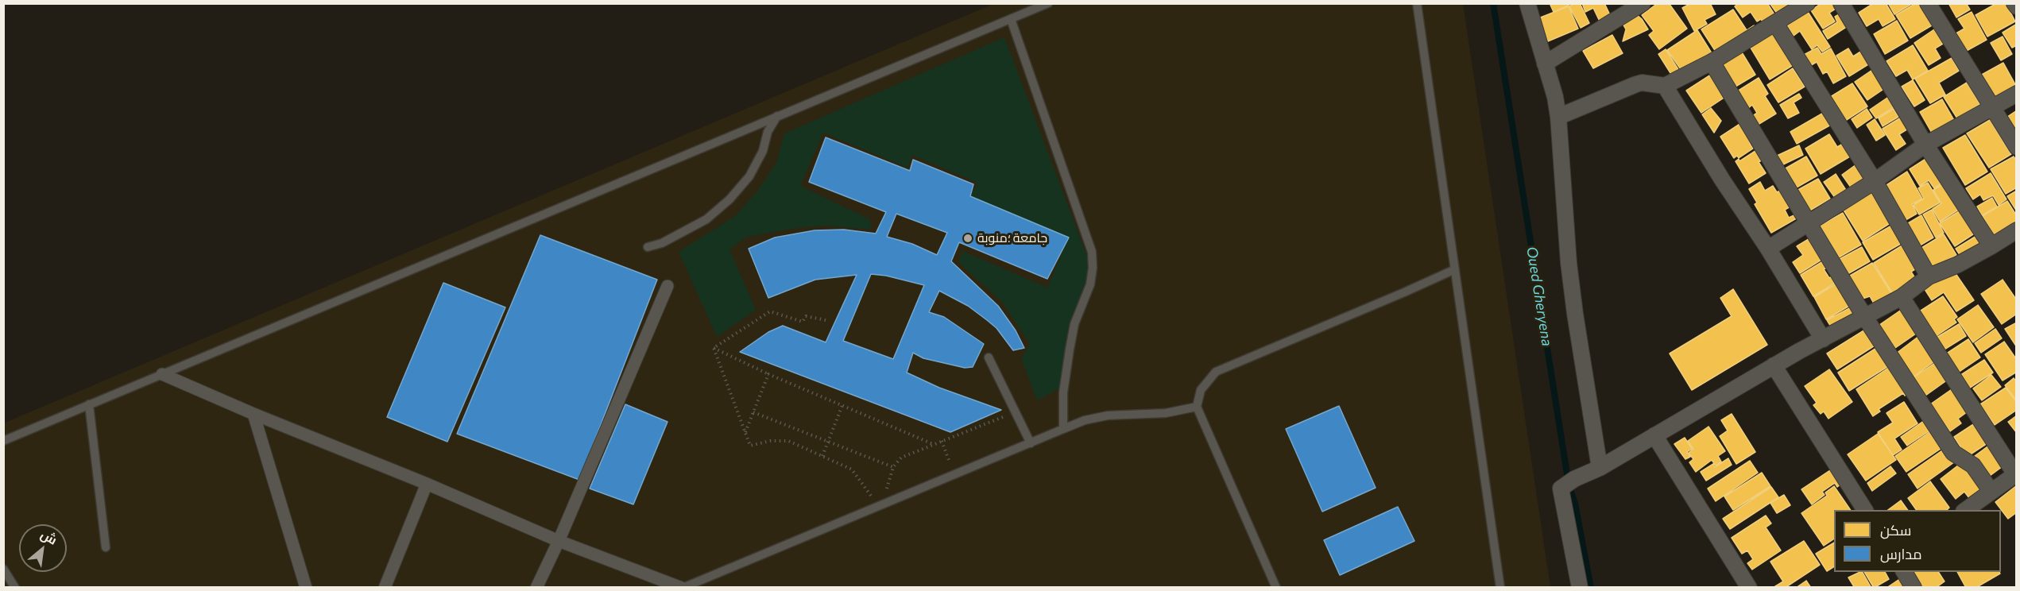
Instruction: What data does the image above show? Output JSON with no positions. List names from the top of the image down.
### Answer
{
  "water": ["Oued Gheryena"],
  "places": ["جامعة ؛منوبة"],
  "legend": ["سكن", "مدارس"],
  "north": "top right"
}
